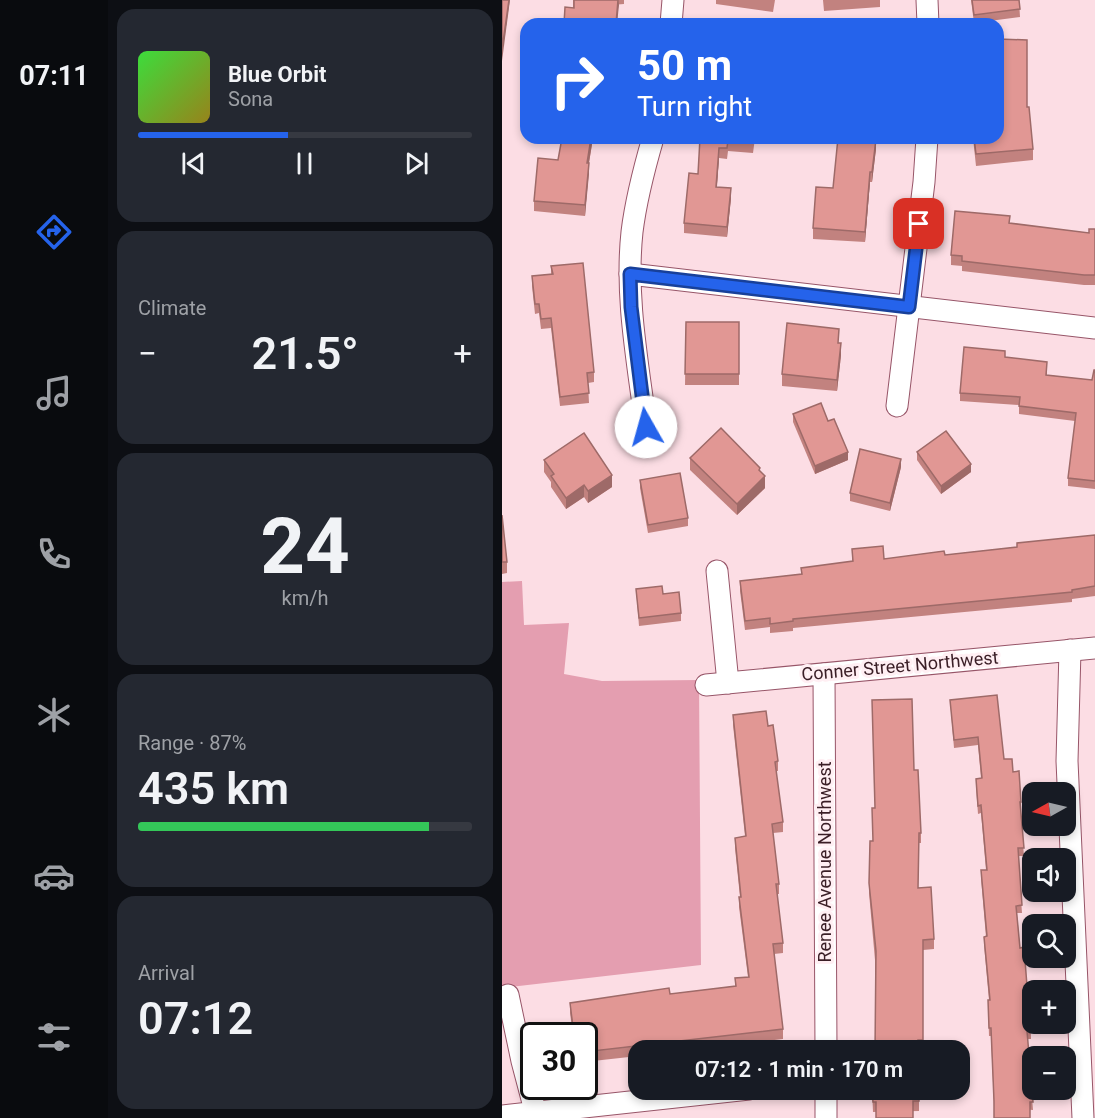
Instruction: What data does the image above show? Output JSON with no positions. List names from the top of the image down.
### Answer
{
  "streets": {
    "street": ["Conner Street Northwest", "Renee Avenue Northwest"]
  },
  "crossings": [
    ["Conner Street Northwest", "Renee Avenue Northwest"]
  ],
  "north": "left",
  "page": {
    "tabs": "07:11",
    "turn": ["50 m", "Turn right"],
    "song": ["Blue Orbit", "Sona"],
    "tile": [
      "Climate",
      ["24", "km/h"],
      ["Range · 87%", "435 km"],
      ["Arrival", "07:12"]
    ],
    "heat": ["−", "21.5°", "+"],
    "map_buttons": ["+", "−"],
    "limit": "30",
    "trip": "07:12 · 1 min · 170 m"
  }
}
